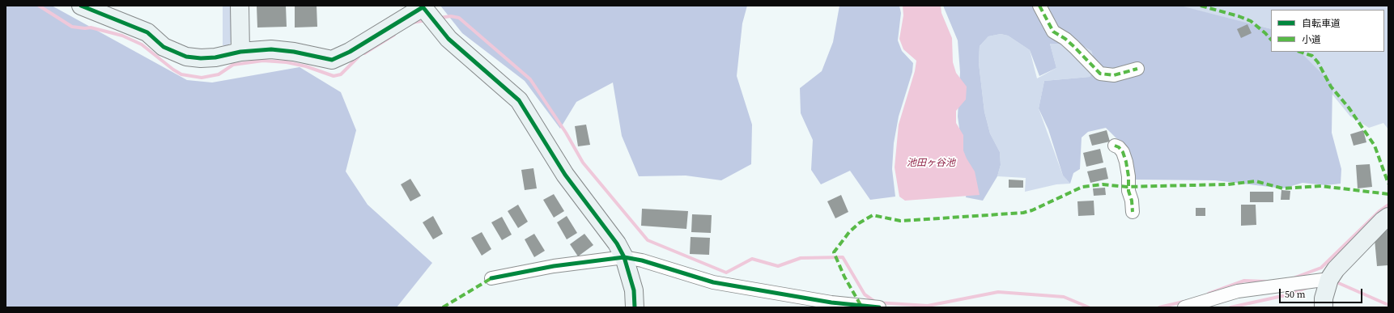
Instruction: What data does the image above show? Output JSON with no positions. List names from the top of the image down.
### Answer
{
  "water": ["池田ヶ谷池"],
  "legend": ["自転車道", "小道"],
  "scale_bar": "50 m"
}
